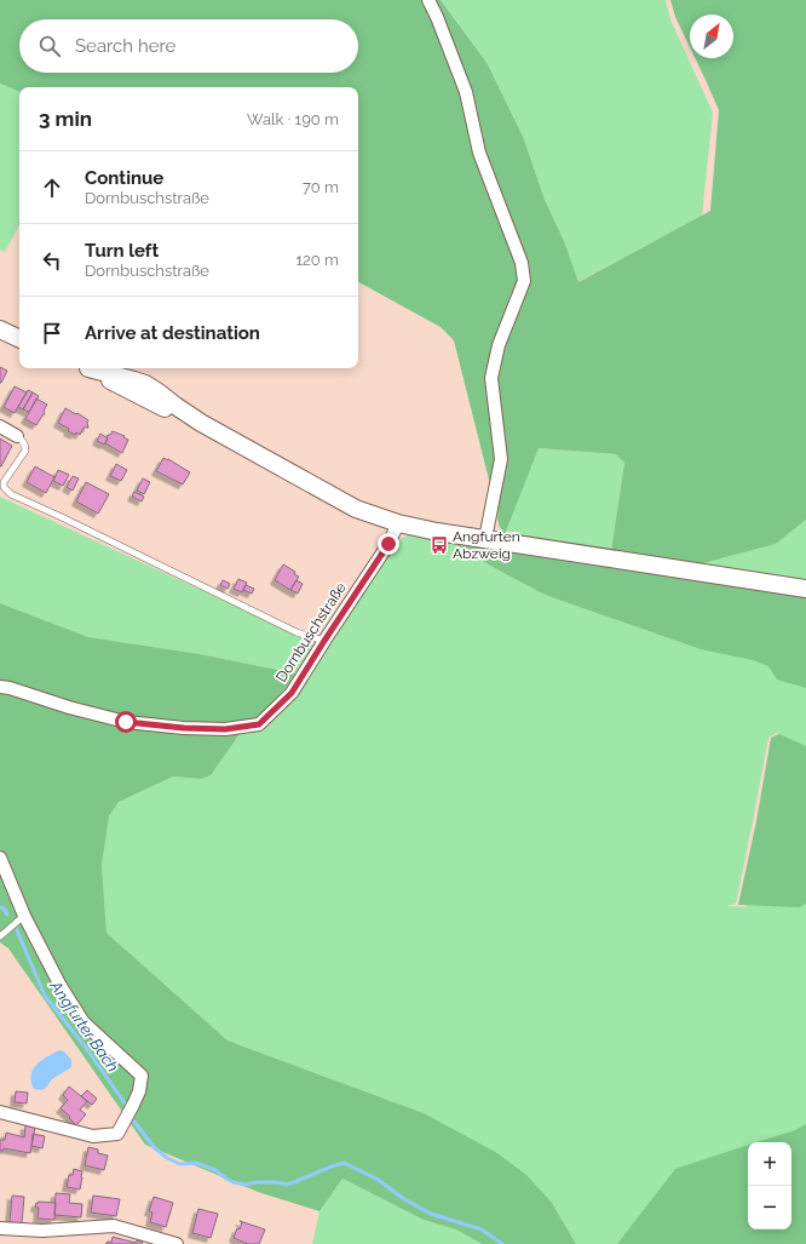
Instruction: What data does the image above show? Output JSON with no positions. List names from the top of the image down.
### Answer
{
  "streets": {
    "street": ["Dornbuschstraße"]
  },
  "water": ["Angfurter Bach"],
  "places": {
    "bus stop": ["Angfurten Abzweig"]
  },
  "north": "top right",
  "page": {
    "search": "Search here",
    "heading": ["3 min", "Walk · 190 m"],
    "list": [
      ["Continue", "Dornbuschstraße", "70 m"],
      ["Turn left", "Dornbuschstraße", "120 m"],
      "Arrive at destination"
    ],
    "map_buttons": ["+", "−"]
  }
}
